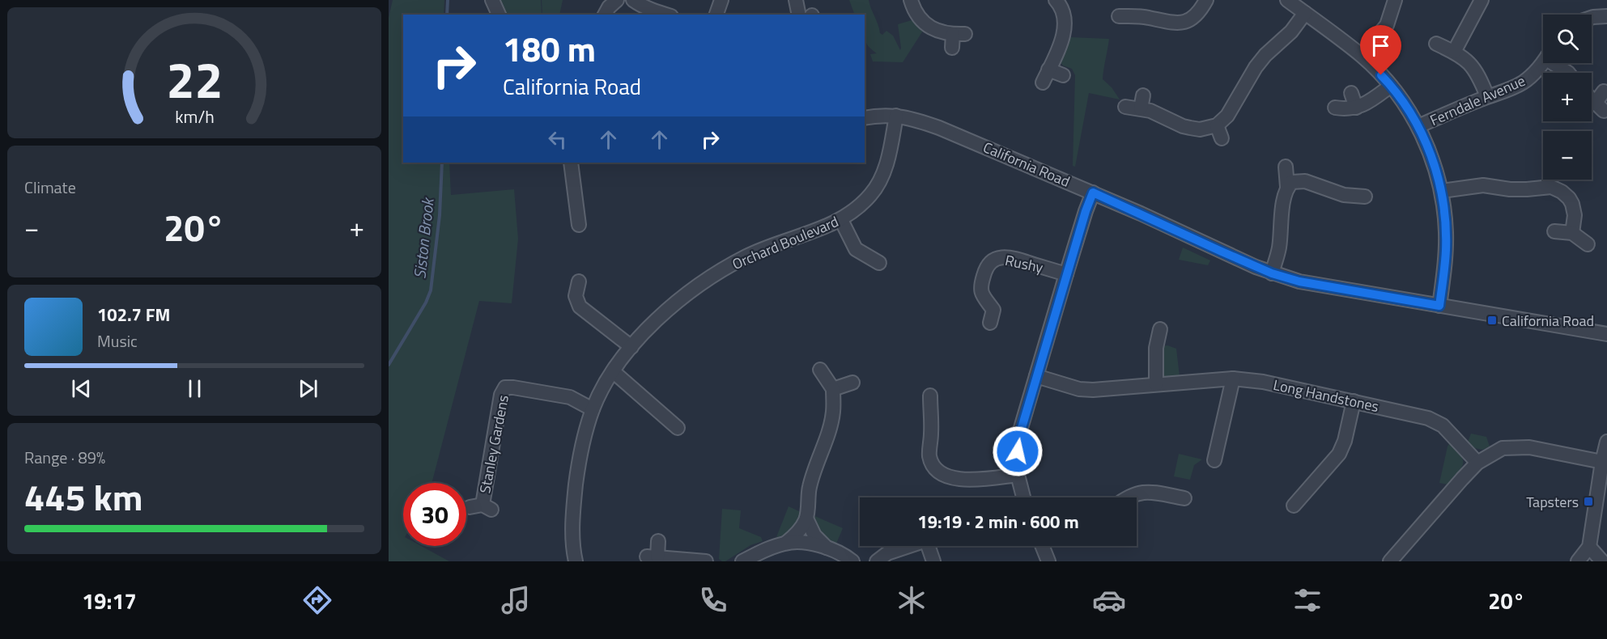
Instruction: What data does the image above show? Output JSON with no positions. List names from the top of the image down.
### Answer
{
  "streets": {
    "street": [
      "Ferndale Avenue",
      "California Road",
      "Orchard Boulevard",
      "Rushy",
      "Long Handstones",
      "Stanley Gardens"
    ]
  },
  "crossings": [
    ["California Road", "Orchard Boulevard"],
    ["Orchard Boulevard", "Stanley Gardens"]
  ],
  "water": ["Siston Brook"],
  "places": {
    "transit": ["California Road", "Tapsters"]
  },
  "page": {
    "map_buttons": ["+", "−"],
    "turn": ["180 m", "California Road"],
    "tile": [
      "Climate",
      ["Range · 89%", "445 km"]
    ],
    "heat": ["−", "20°", "+"],
    "song": ["102.7 FM", "Music"],
    "limit": "30",
    "trip": "19:19 · 2 min · 600 m",
    "tabs": ["19:17", "20°"],
    "gauge": ["22", "km/h"]
  }
}
